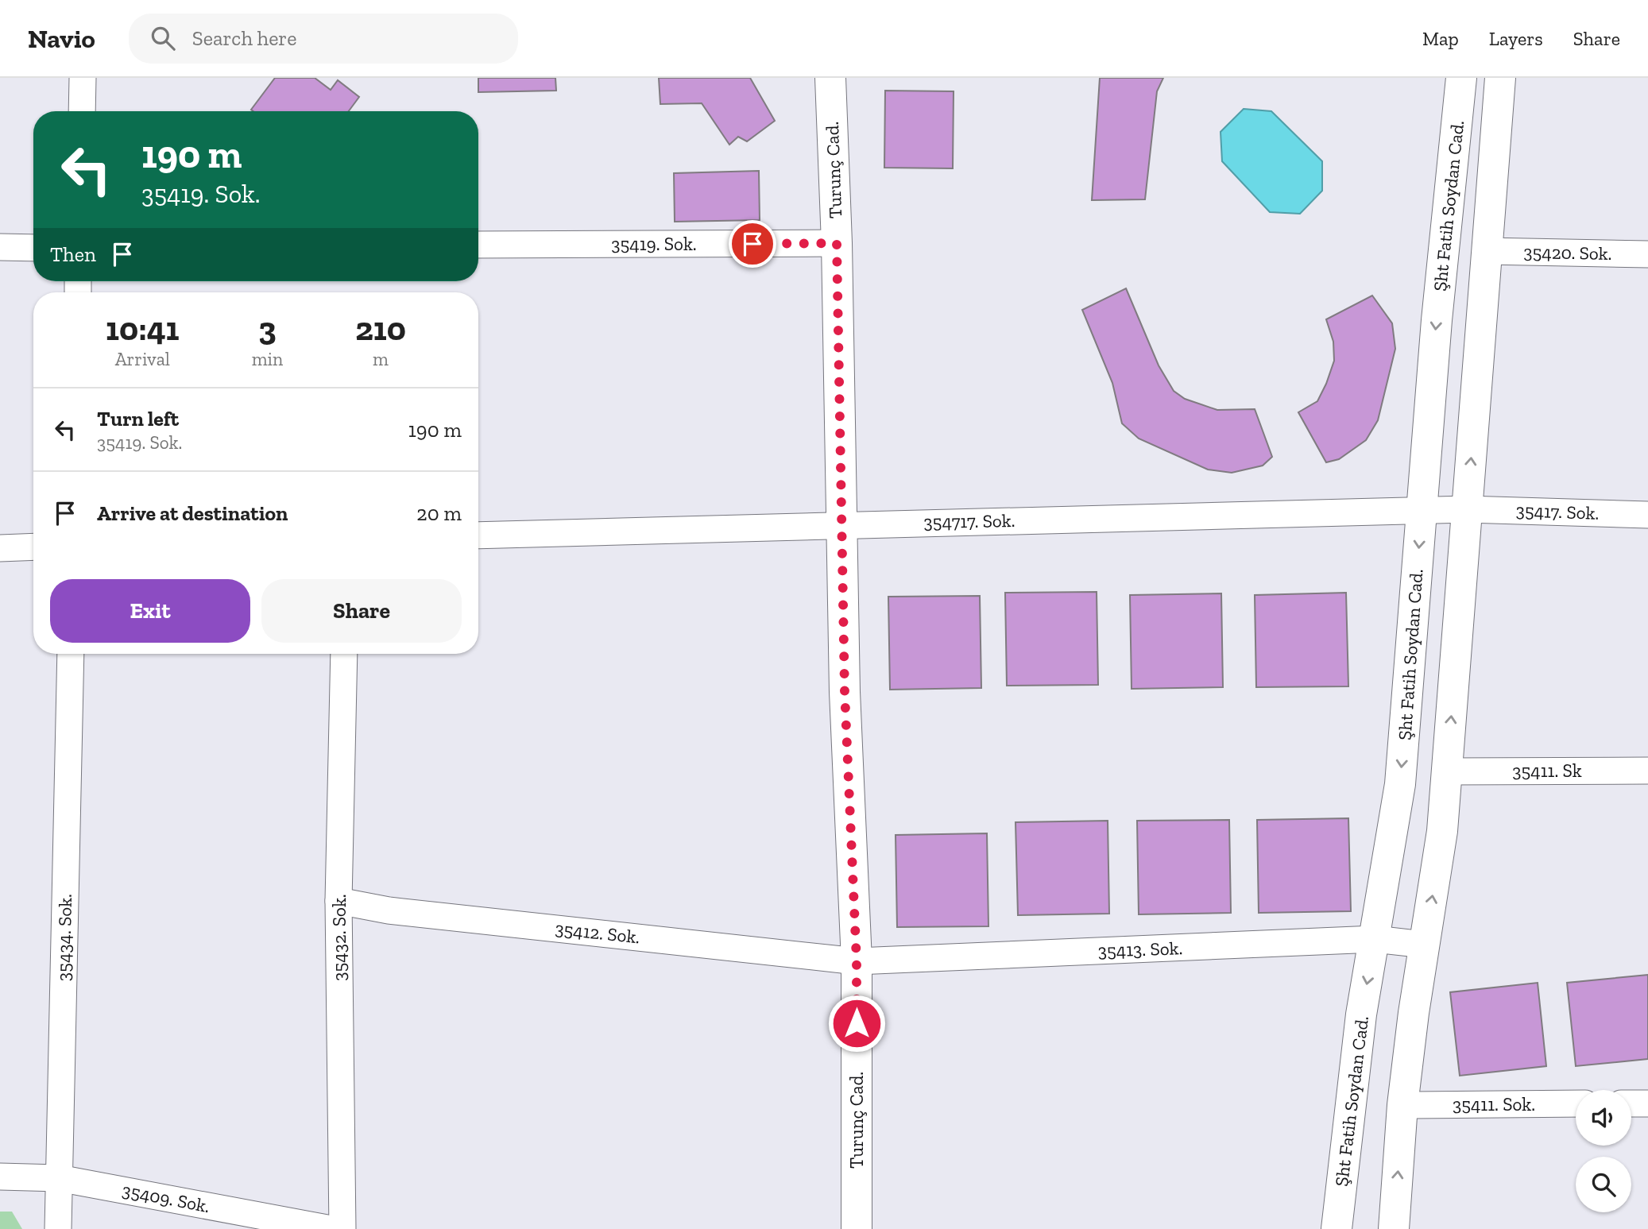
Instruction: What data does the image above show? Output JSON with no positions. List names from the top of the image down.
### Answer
{
  "streets": {
    "main road": ["Turunç Cad.", "Şht Fatih Soydan Cad."],
    "street": [
      "35419. Sok.",
      "35420. Sok.",
      "35417. Sok.",
      "354717. Sok.",
      "35411. Sk",
      "35412. Sok.",
      "35434. Sok.",
      "35432. Sok.",
      "35413. Sok.",
      "35411. Sok.",
      "35409. Sok."
    ]
  },
  "crossings": [
    ["Turunç Cad.", "35419. Sok."],
    ["Turunç Cad.", "354717. Sok."],
    ["Turunç Cad.", "35412. Sok."],
    ["Turunç Cad.", "35413. Sok."],
    ["Şht Fatih Soydan Cad.", "354717. Sok."],
    ["Şht Fatih Soydan Cad.", "35413. Sok."],
    ["35417. Sok.", "354717. Sok."],
    ["35412. Sok.", "35432. Sok."],
    ["35412. Sok.", "35413. Sok."],
    ["35434. Sok.", "35409. Sok."]
  ],
  "page": {
    "header": "Navio",
    "search": "Search here",
    "nav": ["Map", "Layers", "Share"],
    "turn": ["190 m", "35419. Sok."],
    "then": "Then",
    "eta": [
      "10:41",
      "Arrival",
      "3",
      "min",
      "210",
      "m"
    ],
    "list": [
      {
        "name": "Turn left",
        "note": "35419. Sok.",
        "value": "190 m"
      },
      {
        "name": "Arrive at destination",
        "value": "20 m"
      }
    ],
    "buttons": ["Exit", "Share"]
  }
}
